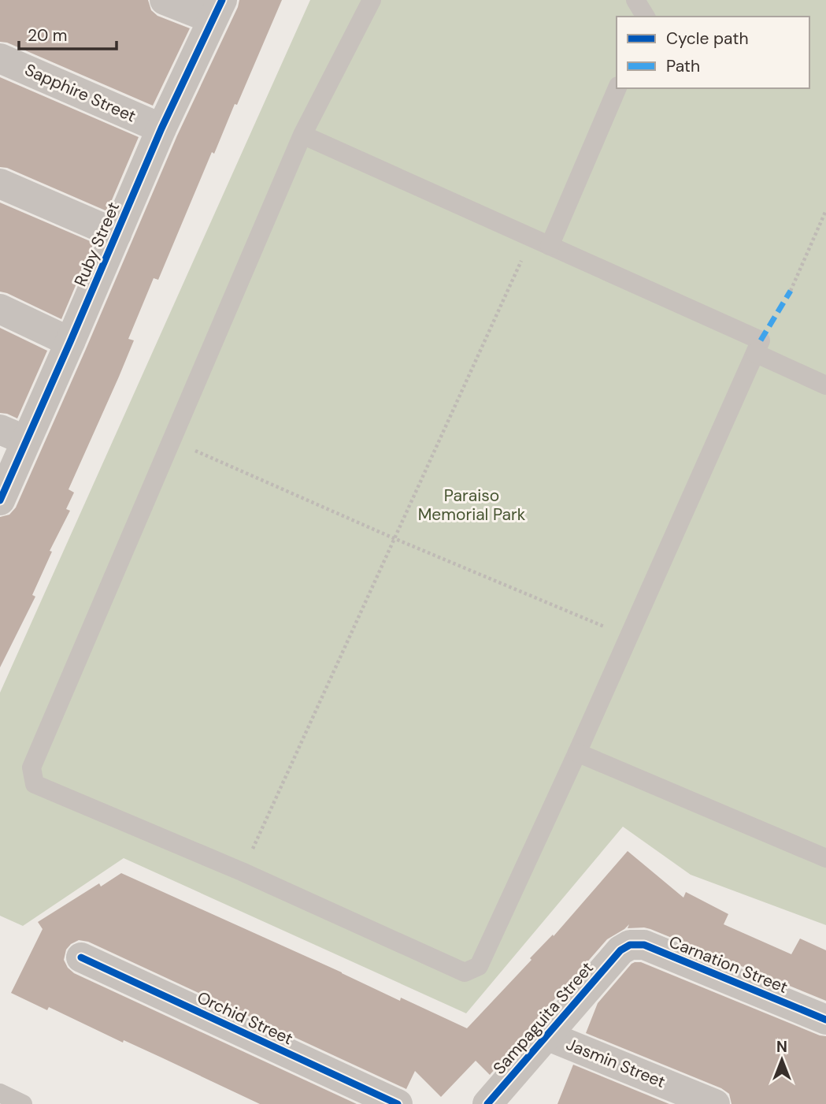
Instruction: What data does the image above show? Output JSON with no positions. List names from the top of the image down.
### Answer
{
  "streets": {
    "street": [
      "Sapphire Street",
      "Ruby Street",
      "Carnation Street",
      "Orchid Street",
      "Sampaguita Street",
      "Jasmin Street"
    ]
  },
  "crossings": [
    ["Sapphire Street", "Ruby Street"],
    ["Carnation Street", "Sampaguita Street"],
    ["Sampaguita Street", "Jasmin Street"]
  ],
  "parks": ["Paraiso Memorial Park"],
  "legend": ["Cycle path", "Path"],
  "scale_bar": "20 m",
  "north": "top"
}
